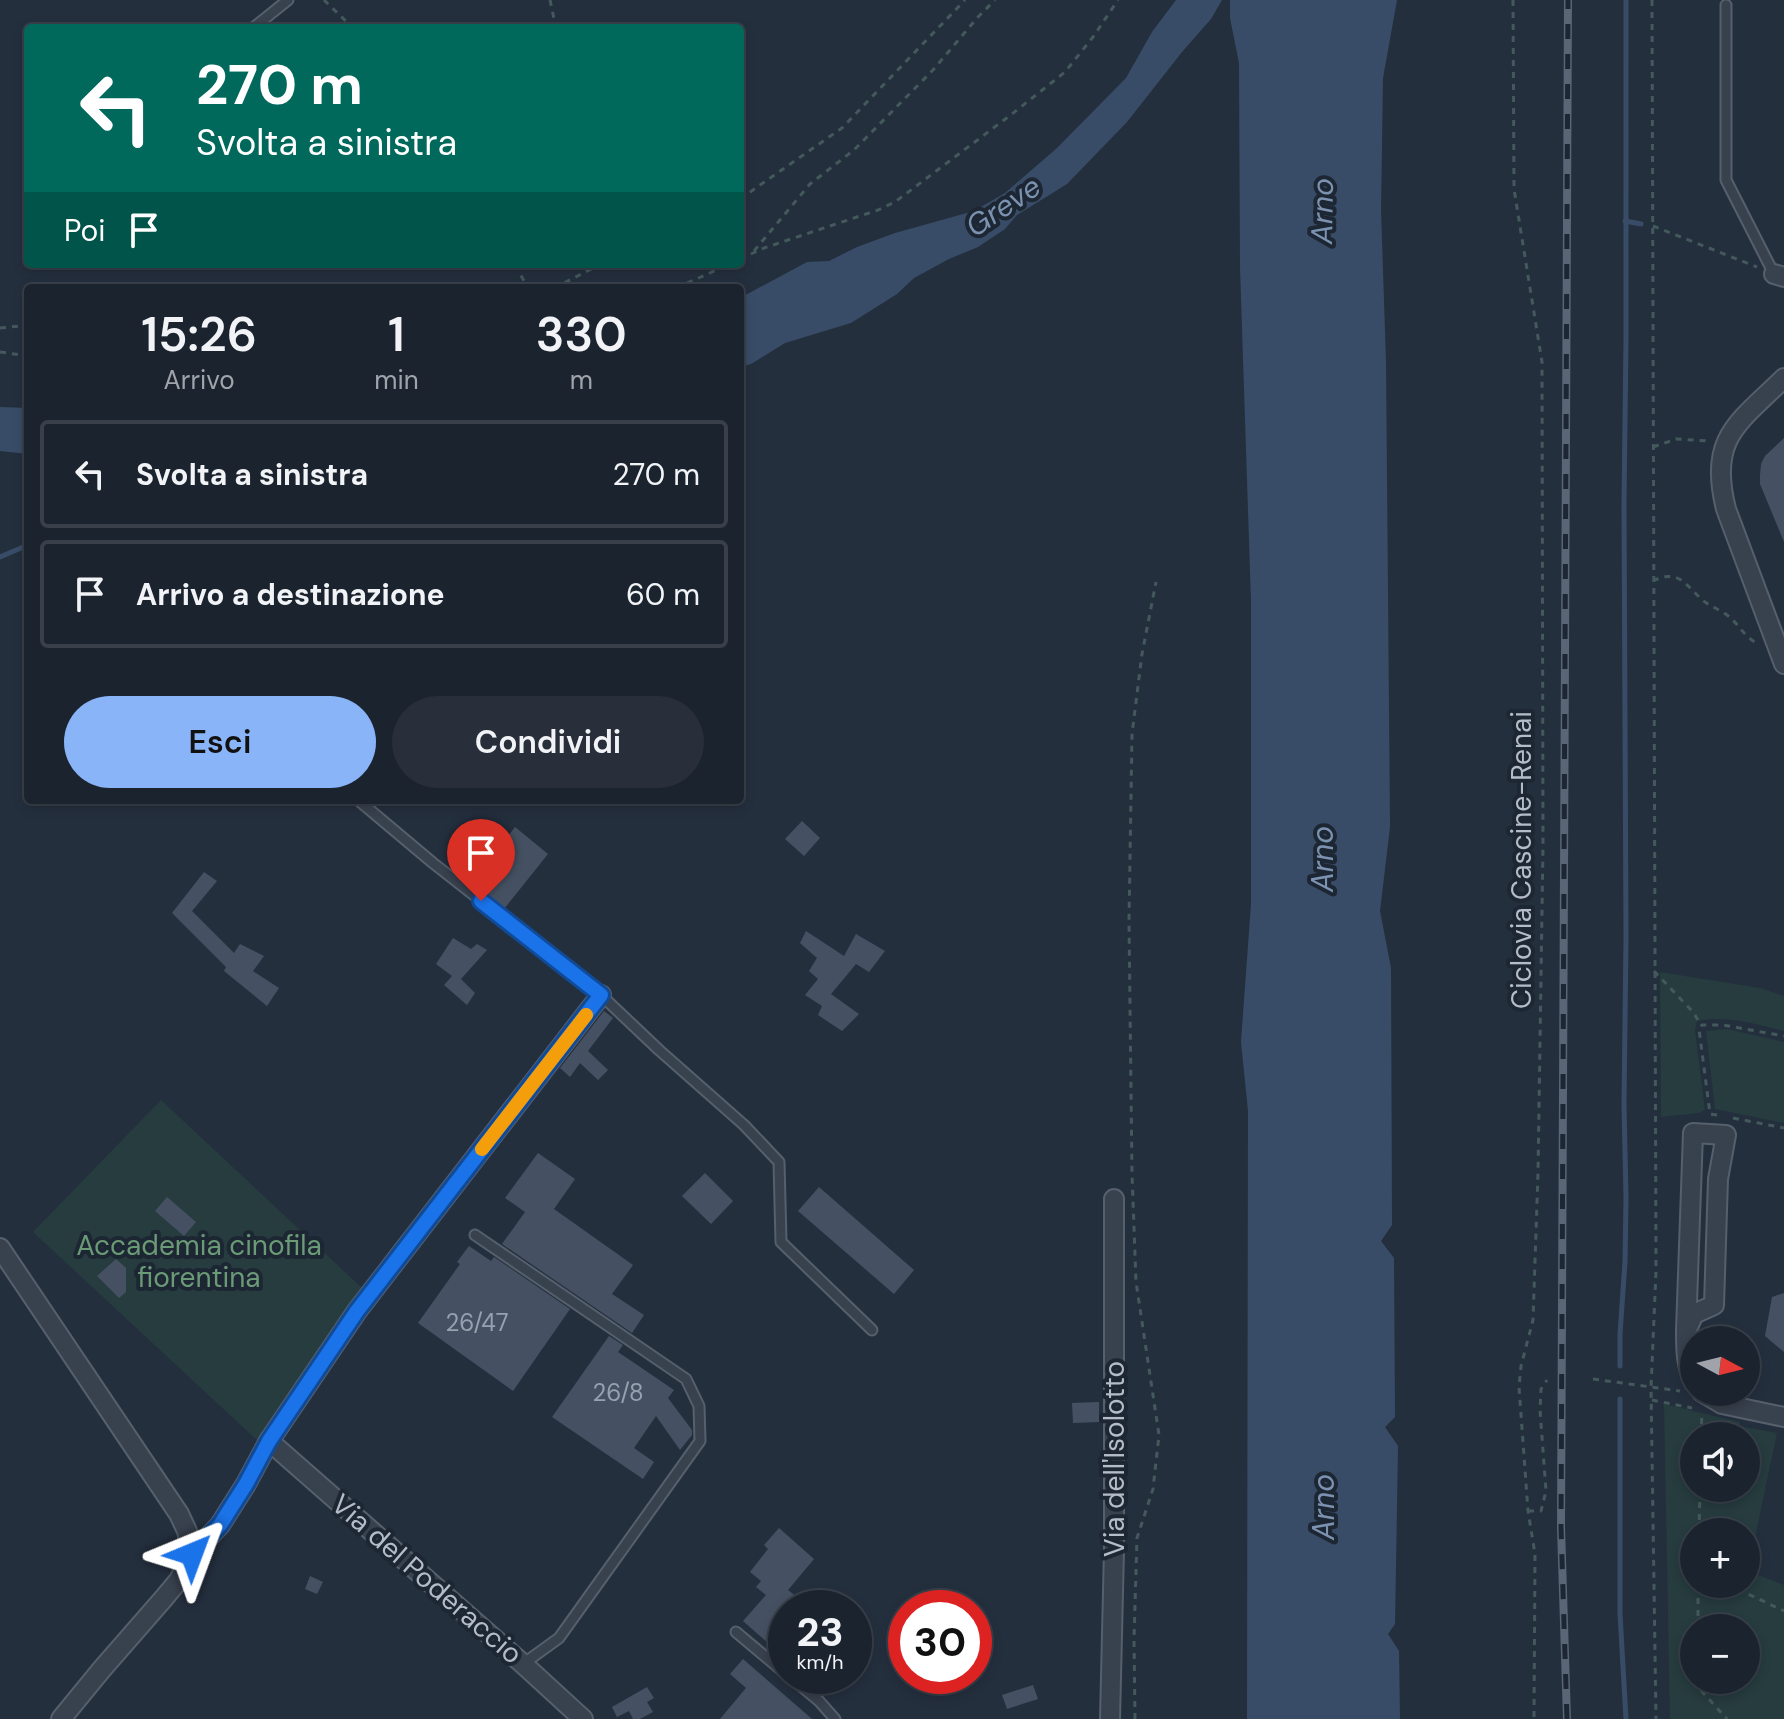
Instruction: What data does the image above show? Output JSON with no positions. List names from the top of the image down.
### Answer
{
  "streets": {
    "street": ["Via dell'Isolotto", "Via del Poderaccio"],
    "path": ["Ciclovia Cascine-Renai"]
  },
  "water": ["Greve", "Arno"],
  "parks": ["Accademia cinofila fiorentina"],
  "house_numbers": ["26/47", "26/8"],
  "north": "right",
  "page": {
    "turn": ["270 m", "Svolta a sinistra"],
    "then": "Poi",
    "eta": [
      "15:26",
      "Arrivo",
      "1",
      "min",
      "330",
      "m"
    ],
    "list": [
      {
        "name": "Svolta a sinistra",
        "value": "270 m"
      },
      {
        "name": "Arrivo a destinazione",
        "value": "60 m"
      }
    ],
    "buttons": ["Esci", "Condividi"],
    "map_buttons": ["+", "−"],
    "speed": "23 km/h",
    "limit": "30"
  }
}
